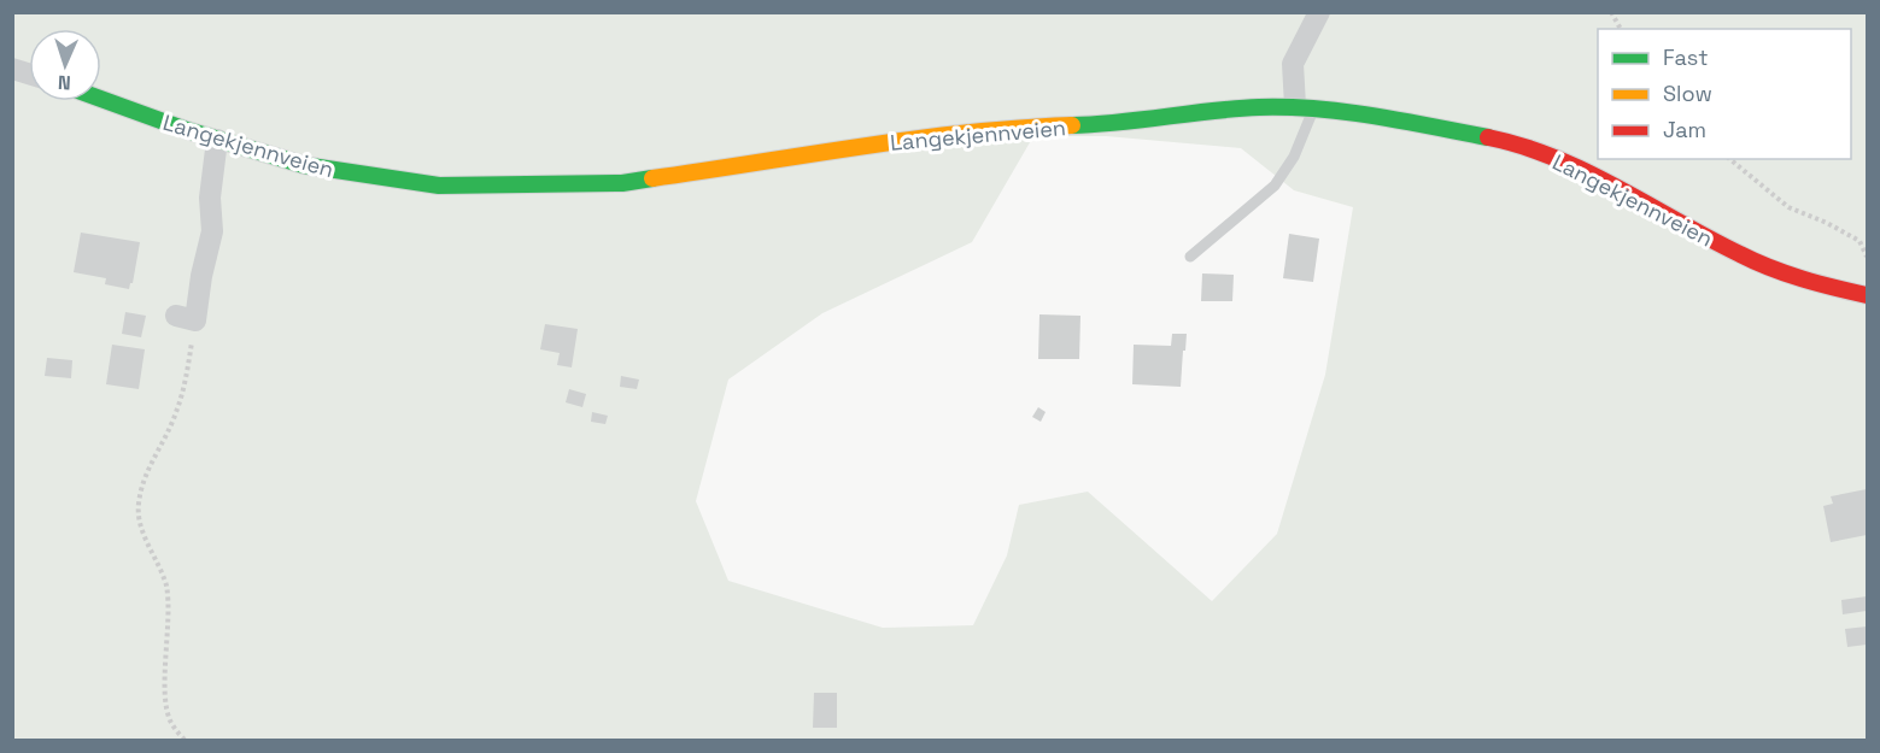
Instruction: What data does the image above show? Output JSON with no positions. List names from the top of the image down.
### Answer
{
  "streets": {
    "street": ["Langekjennveien"]
  },
  "legend": ["Fast", "Slow", "Jam"],
  "north": "bottom"
}
